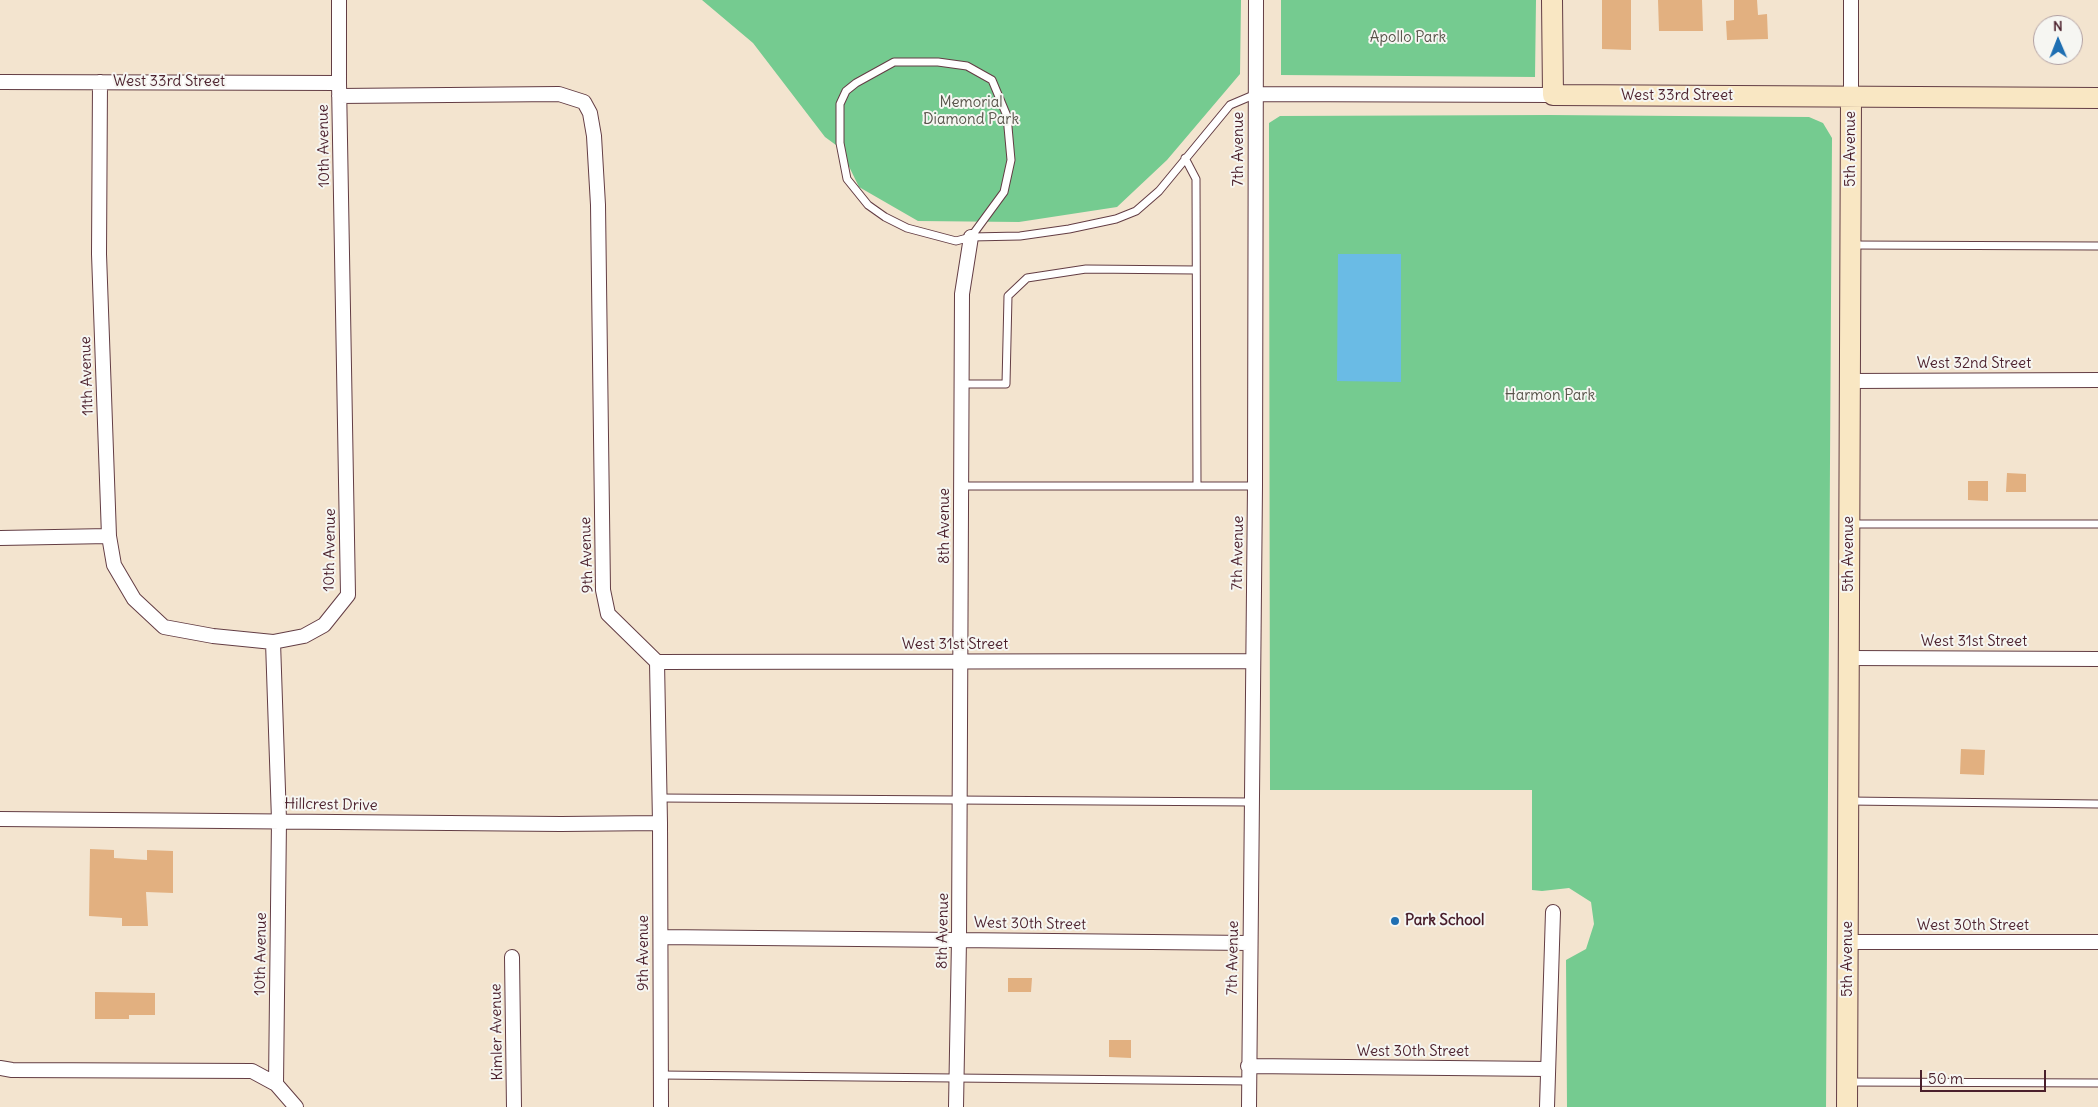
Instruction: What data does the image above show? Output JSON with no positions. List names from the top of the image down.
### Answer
{
  "streets": {
    "street": [
      "West 33rd Street",
      "10th Avenue",
      "7th Avenue",
      "5th Avenue",
      "West 32nd Street",
      "11th Avenue",
      "8th Avenue",
      "9th Avenue",
      "West 31st Street",
      "Hillcrest Drive",
      "West 30th Street",
      "Kimler Avenue"
    ]
  },
  "crossings": [
    ["West 33rd Street", "10th Avenue"],
    ["West 33rd Street", "7th Avenue"],
    ["West 33rd Street", "5th Avenue"],
    ["West 33rd Street", "11th Avenue"],
    ["West 33rd Street", "9th Avenue"],
    ["10th Avenue", "11th Avenue"],
    ["10th Avenue", "Hillcrest Drive"],
    ["7th Avenue", "West 31st Street"],
    ["7th Avenue", "West 30th Street"],
    ["5th Avenue", "West 32nd Street"],
    ["5th Avenue", "West 31st Street"],
    ["5th Avenue", "West 30th Street"],
    ["8th Avenue", "West 31st Street"],
    ["8th Avenue", "West 30th Street"],
    ["9th Avenue", "West 31st Street"],
    ["9th Avenue", "Hillcrest Drive"],
    ["9th Avenue", "West 30th Street"]
  ],
  "parks": ["Apollo Park", "Memorial Diamond Park", "Harmon Park"],
  "places": ["Park School"],
  "scale_bar": "50 m",
  "north": "top"
}
